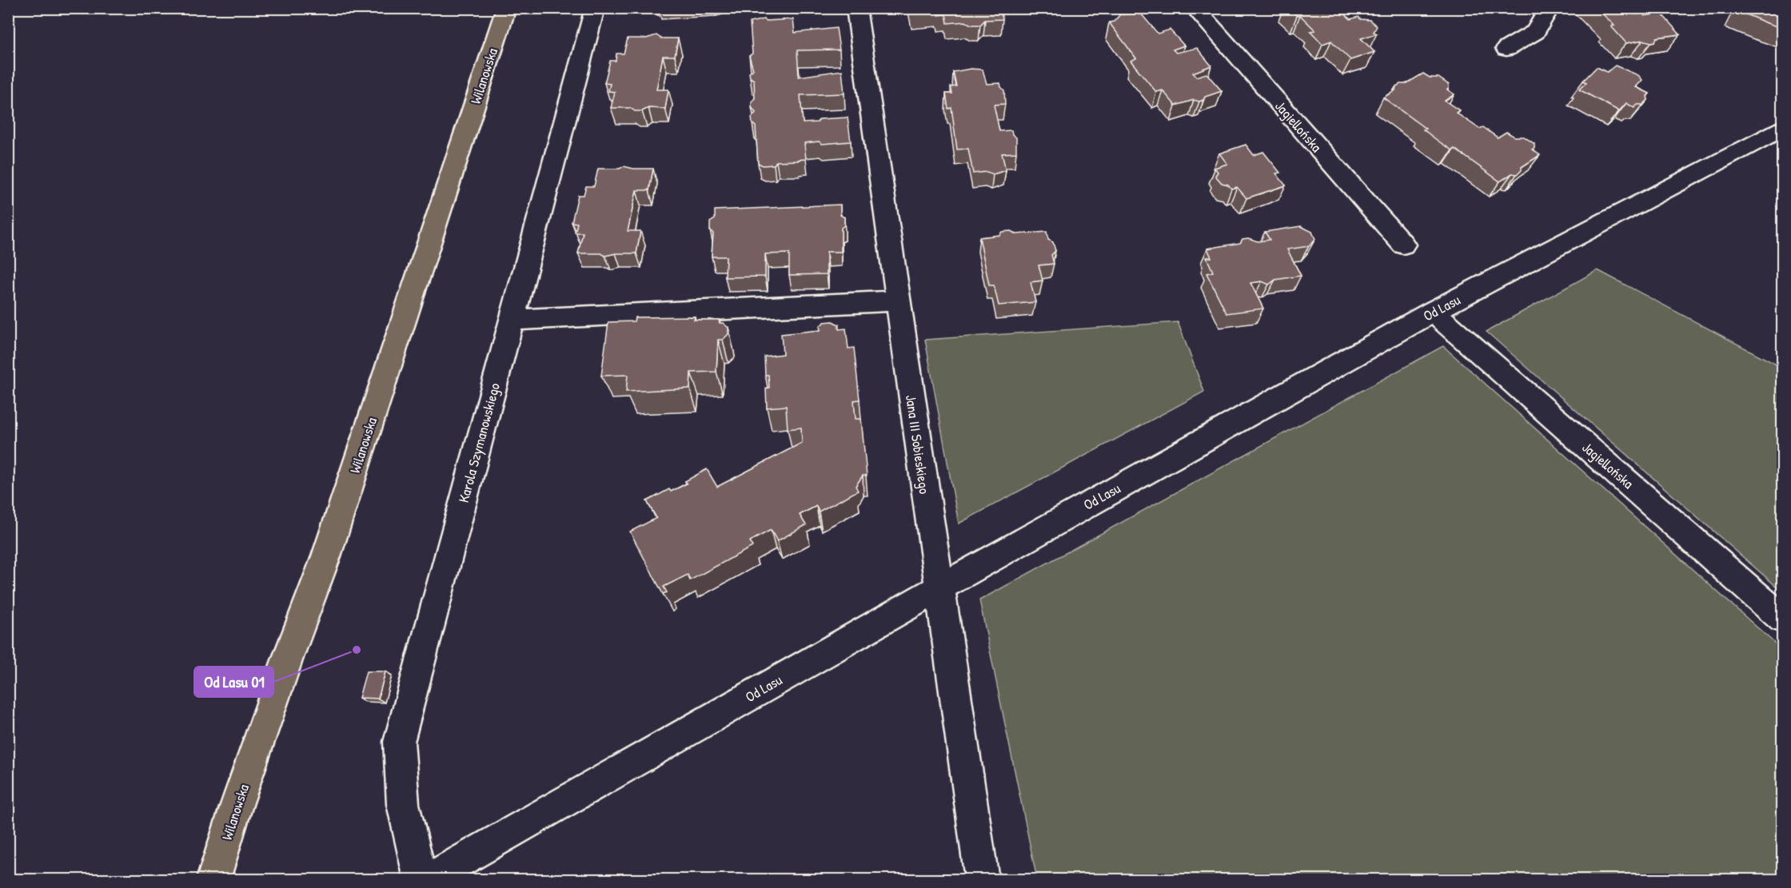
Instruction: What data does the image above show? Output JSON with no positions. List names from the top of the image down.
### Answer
{
  "streets": {
    "main road": ["Wilanowska"],
    "street": [
      "Jagiellońska",
      "Od Lasu",
      "Karola Szymanowskiego",
      "Jana III Sobieskiego"
    ]
  },
  "crossings": [
    ["Jagiellońska", "Od Lasu"],
    ["Od Lasu", "Jana III Sobieskiego"]
  ],
  "places": ["Od Lasu 01"]
}
